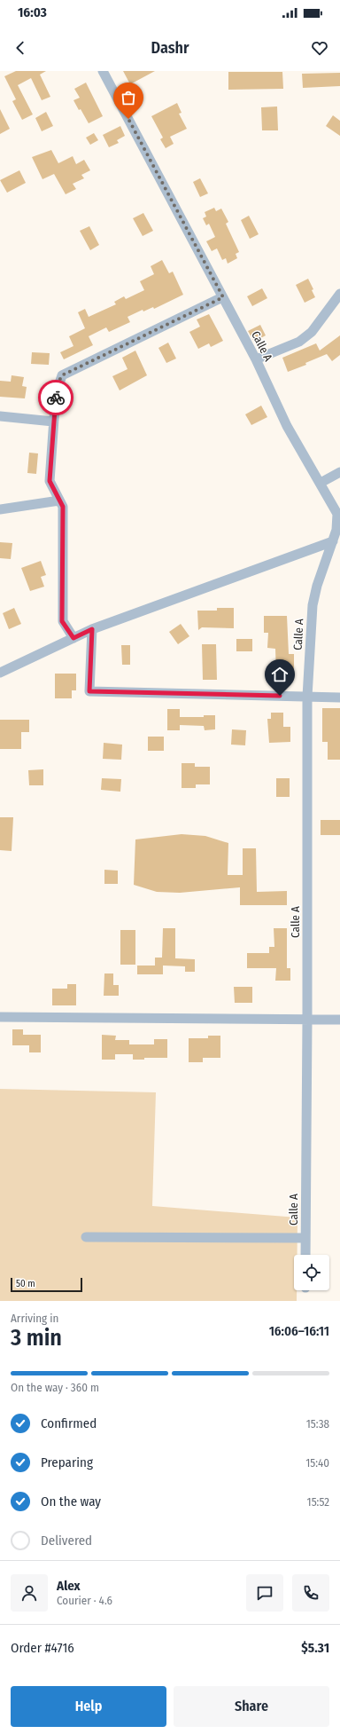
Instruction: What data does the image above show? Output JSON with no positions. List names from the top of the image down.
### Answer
{
  "streets": {
    "street": ["Calle A"]
  },
  "scale_bar": "50 m",
  "page": {
    "status": "16:03",
    "header": "Dashr",
    "scale": "50 m",
    "heading": ["3 min", "Arriving in", "16:06–16:11"],
    "panel": [
      "Alex",
      "Courier · 4.6",
      "Order #4716",
      "$5.31"
    ],
    "bar": "On the way · 360 m",
    "list": [
      ["Confirmed", "15:38"],
      ["Preparing", "15:40"],
      ["On the way", "15:52"],
      "Delivered"
    ],
    "buttons": ["Help", "Share"]
  }
}
